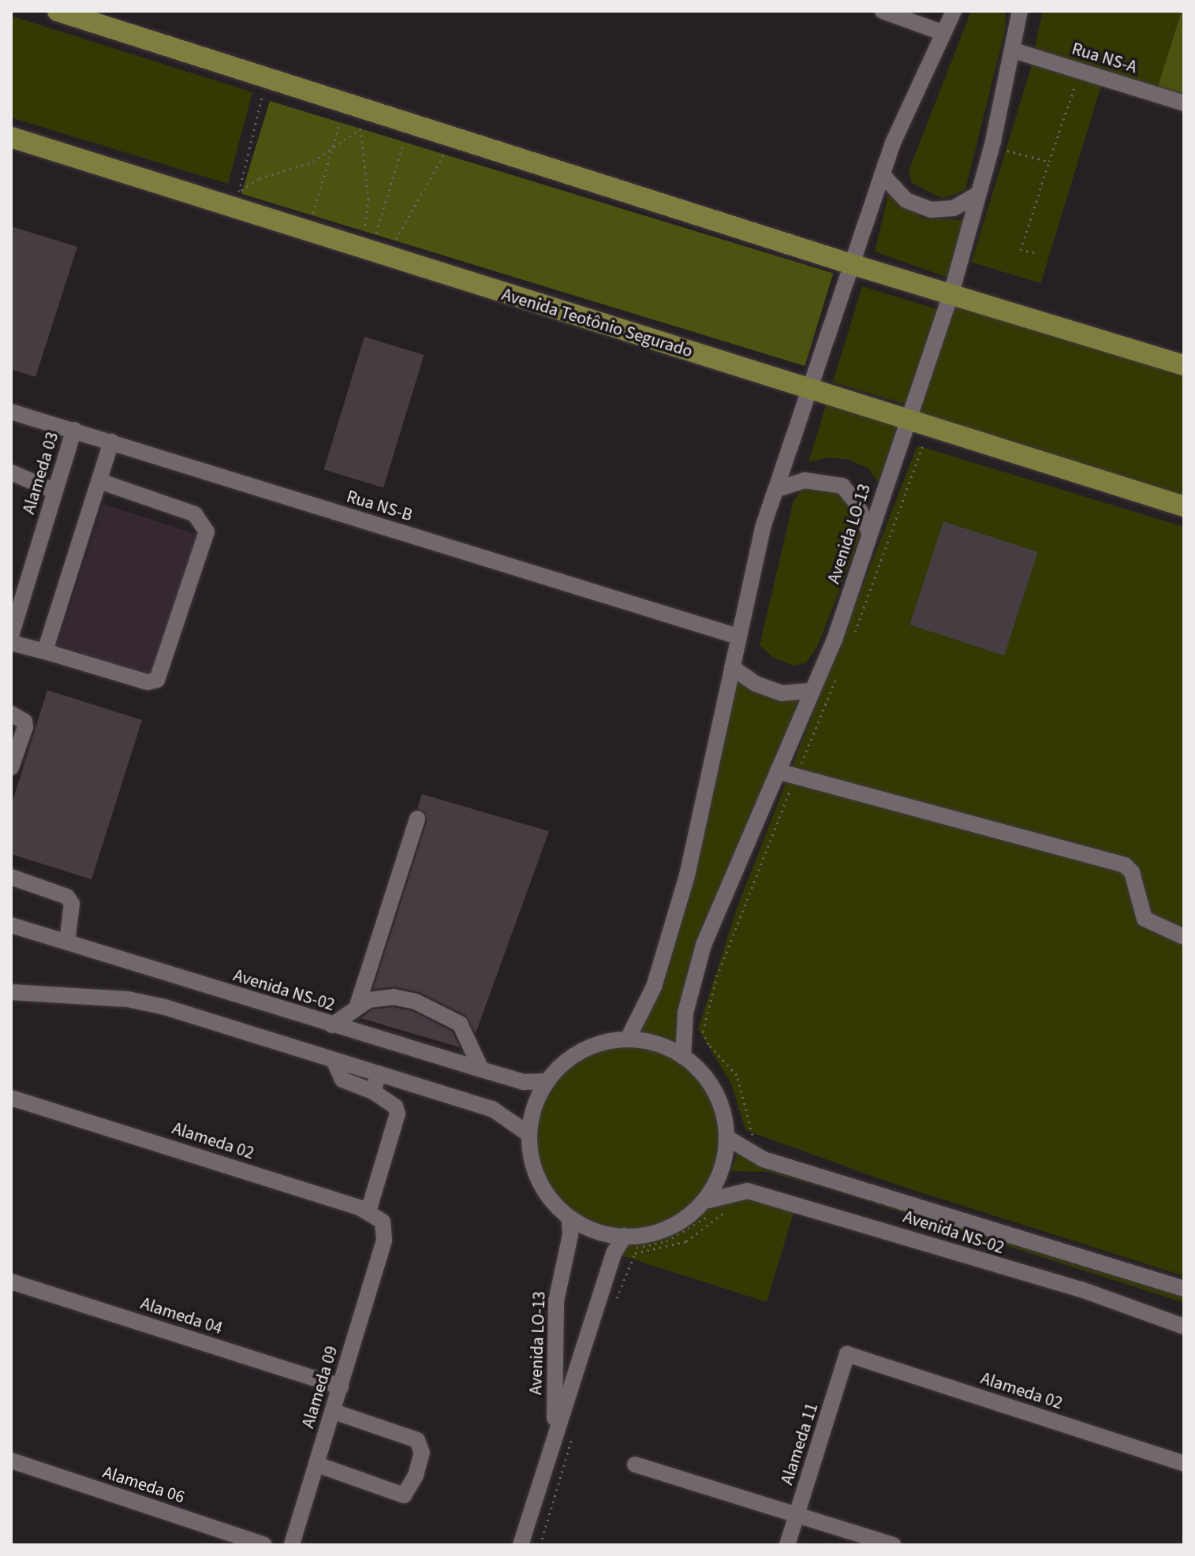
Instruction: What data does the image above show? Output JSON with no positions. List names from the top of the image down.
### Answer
{
  "streets": {
    "main road": ["Avenida Teotônio Segurado"],
    "street": [
      "Rua NS-A",
      "Alameda 03",
      "Rua NS-B",
      "Avenida LO-13",
      "Avenida NS-02",
      "Alameda 02",
      "Alameda 04",
      "Alameda 09",
      "Alameda 11",
      "Alameda 06"
    ]
  },
  "crossings": [
    ["Rua NS-A", "Avenida LO-13"],
    ["Avenida Teotônio Segurado", "Avenida LO-13"],
    ["Alameda 03", "Rua NS-B"],
    ["Avenida LO-13", "Avenida NS-02"],
    ["Alameda 02", "Alameda 09"],
    ["Alameda 02", "Alameda 11"],
    ["Alameda 04", "Alameda 09"]
  ]
}
